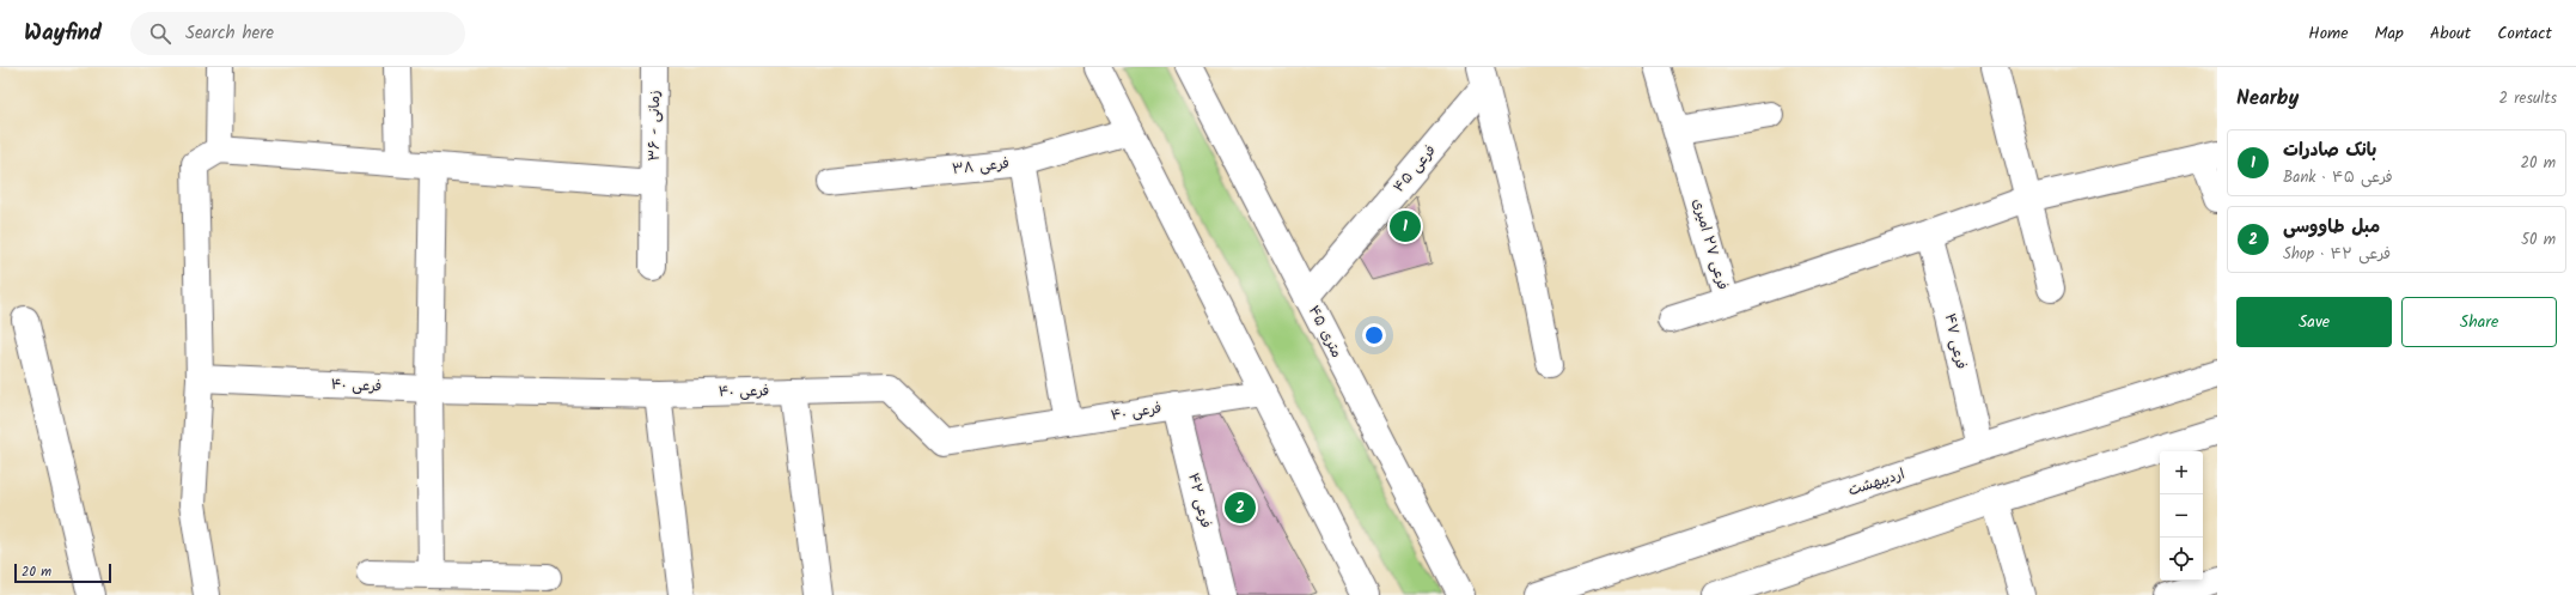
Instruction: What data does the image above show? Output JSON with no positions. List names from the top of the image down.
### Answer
{
  "streets": {
    "street": [
      "۳۶ - زمانی",
      "فرعی ۳۸",
      "فرعی ۴۵",
      "فرعی ۲۷ امیری",
      "۴۵ متری",
      "فرعی ۴۷",
      "فرعی ۴۰",
      "اردیبهشت",
      "فرعی ۴۲"
    ]
  },
  "crossings": [
    ["فرعی ۴۵", "۴۵ متری"],
    ["فرعی ۲۷ امیری", "فرعی ۴۷"],
    ["فرعی ۴۷", "اردیبهشت"],
    ["فرعی ۴۰", "فرعی ۴۲"]
  ],
  "scale_bar": "20 m",
  "page": {
    "header": "Wayfind",
    "search": "Search here",
    "nav": [
      "Home",
      "Map",
      "About",
      "Contact"
    ],
    "heading": ["Nearby", "2 results"],
    "list": [
      {
        "mark": "1",
        "name": "بانک صادرات",
        "note": "Bank · فرعی ۴۵",
        "value": "20 m"
      },
      {
        "mark": "2",
        "name": "مبل طاووسی",
        "note": "Shop · فرعی ۴۲",
        "value": "50 m"
      }
    ],
    "pins": ["1", "2"],
    "buttons": ["Save", "Share"],
    "map_buttons": ["+", "−"],
    "scale": "20 m"
  }
}
